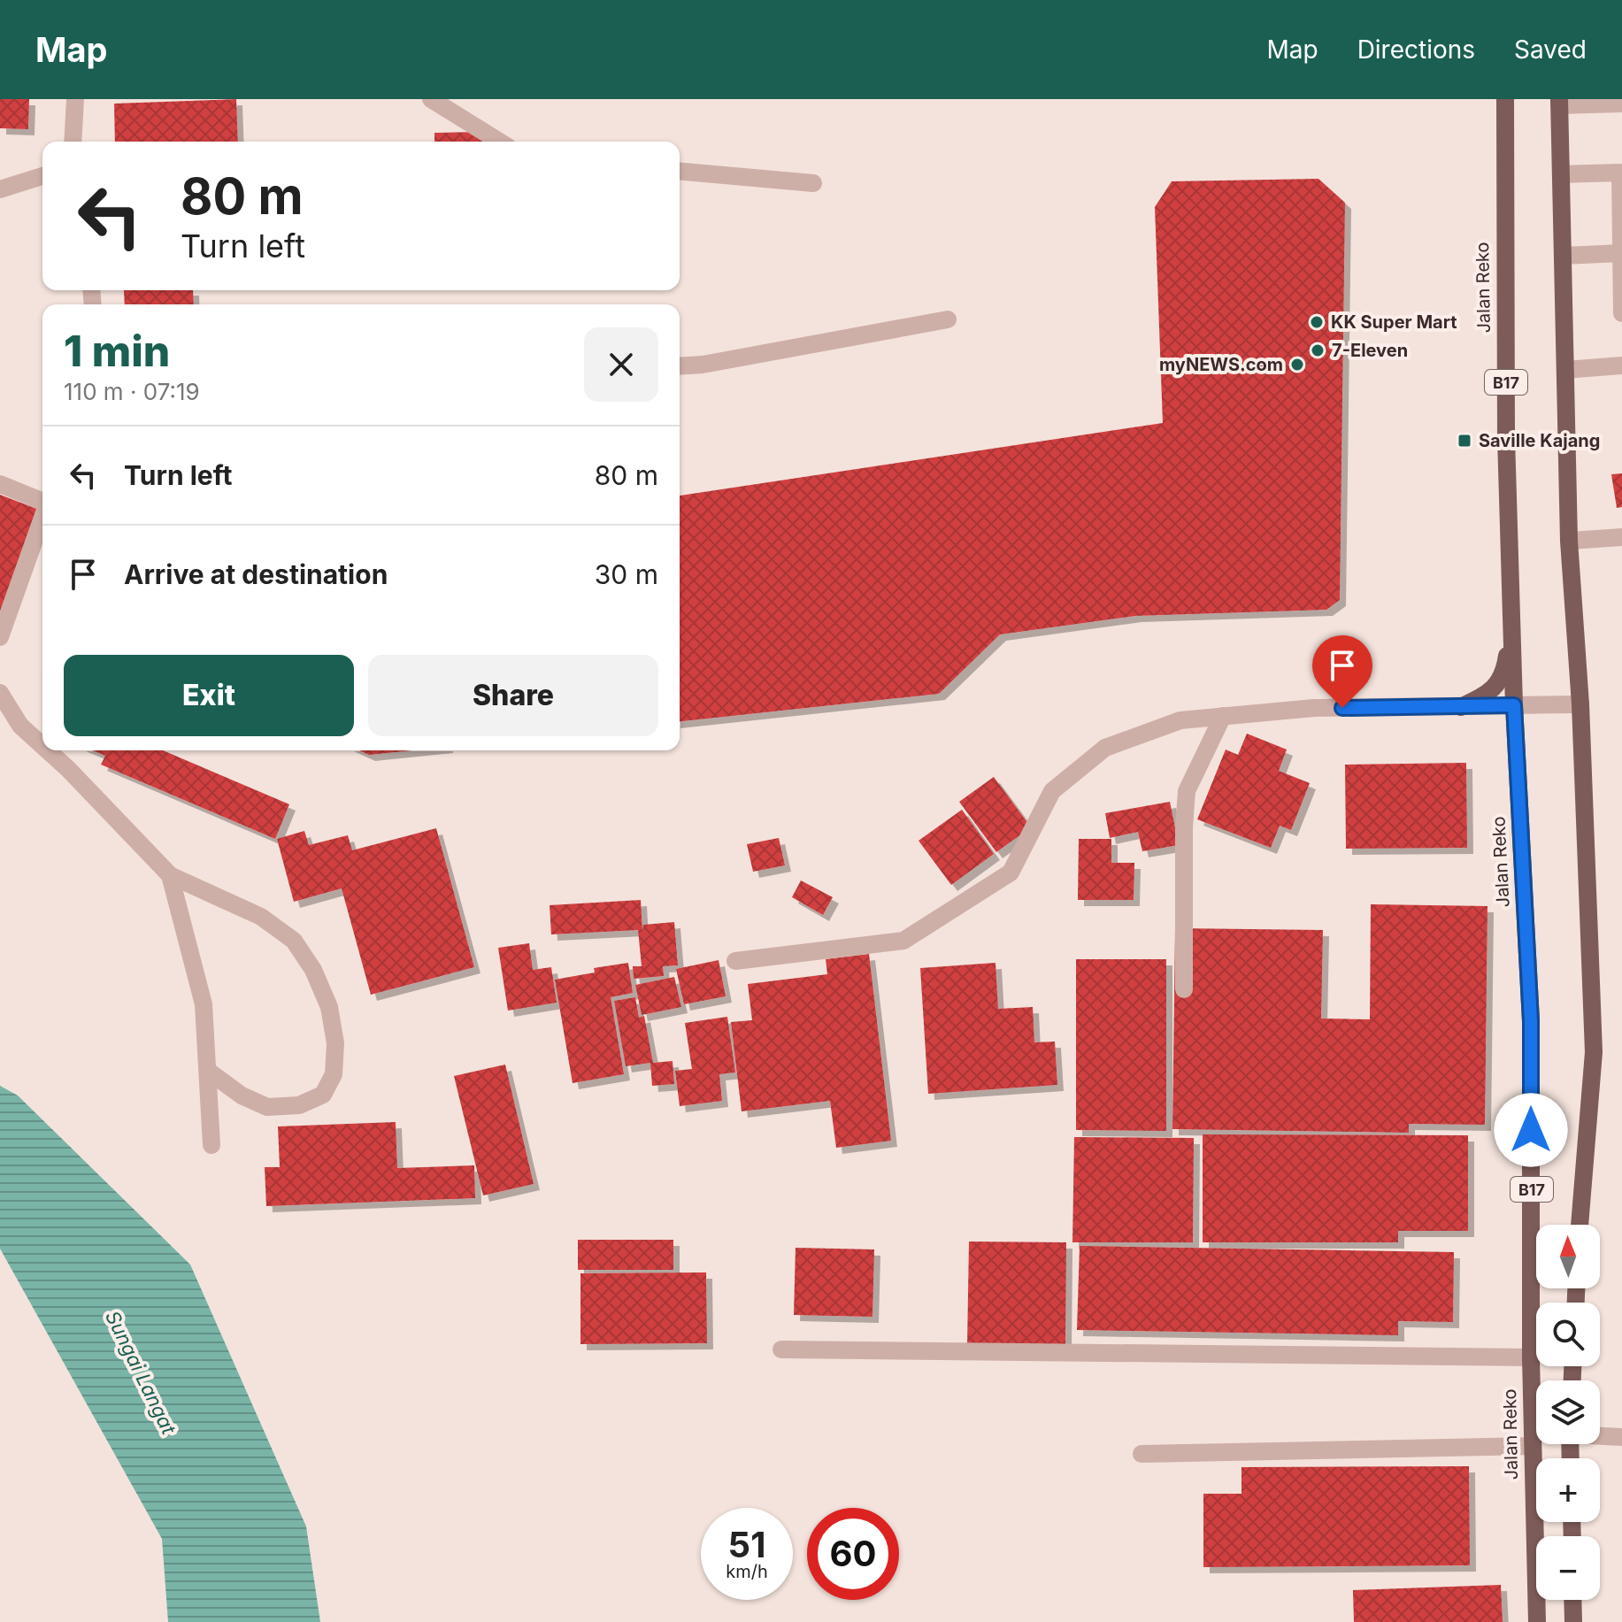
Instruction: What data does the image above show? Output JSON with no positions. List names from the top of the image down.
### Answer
{
  "streets": {
    "main road": ["Jalan Reko", "B17"]
  },
  "water": ["Sungai Langat"],
  "places": {
    "other": ["KK Super Mart", "7-Eleven", "myNEWS.com"],
    "transit": ["Saville Kajang"]
  },
  "north": "top",
  "page": {
    "header": "Map",
    "nav": ["Map", "Directions", "Saved"],
    "turn": ["80 m", "Turn left"],
    "heading": ["1 min", "110 m · 07:19"],
    "list": [
      {
        "name": "Turn left",
        "value": "80 m"
      },
      {
        "name": "Arrive at destination",
        "value": "30 m"
      }
    ],
    "buttons": ["Exit", "Share"],
    "map_buttons": ["+", "−"],
    "speed": "51 km/h",
    "limit": "60"
  }
}
